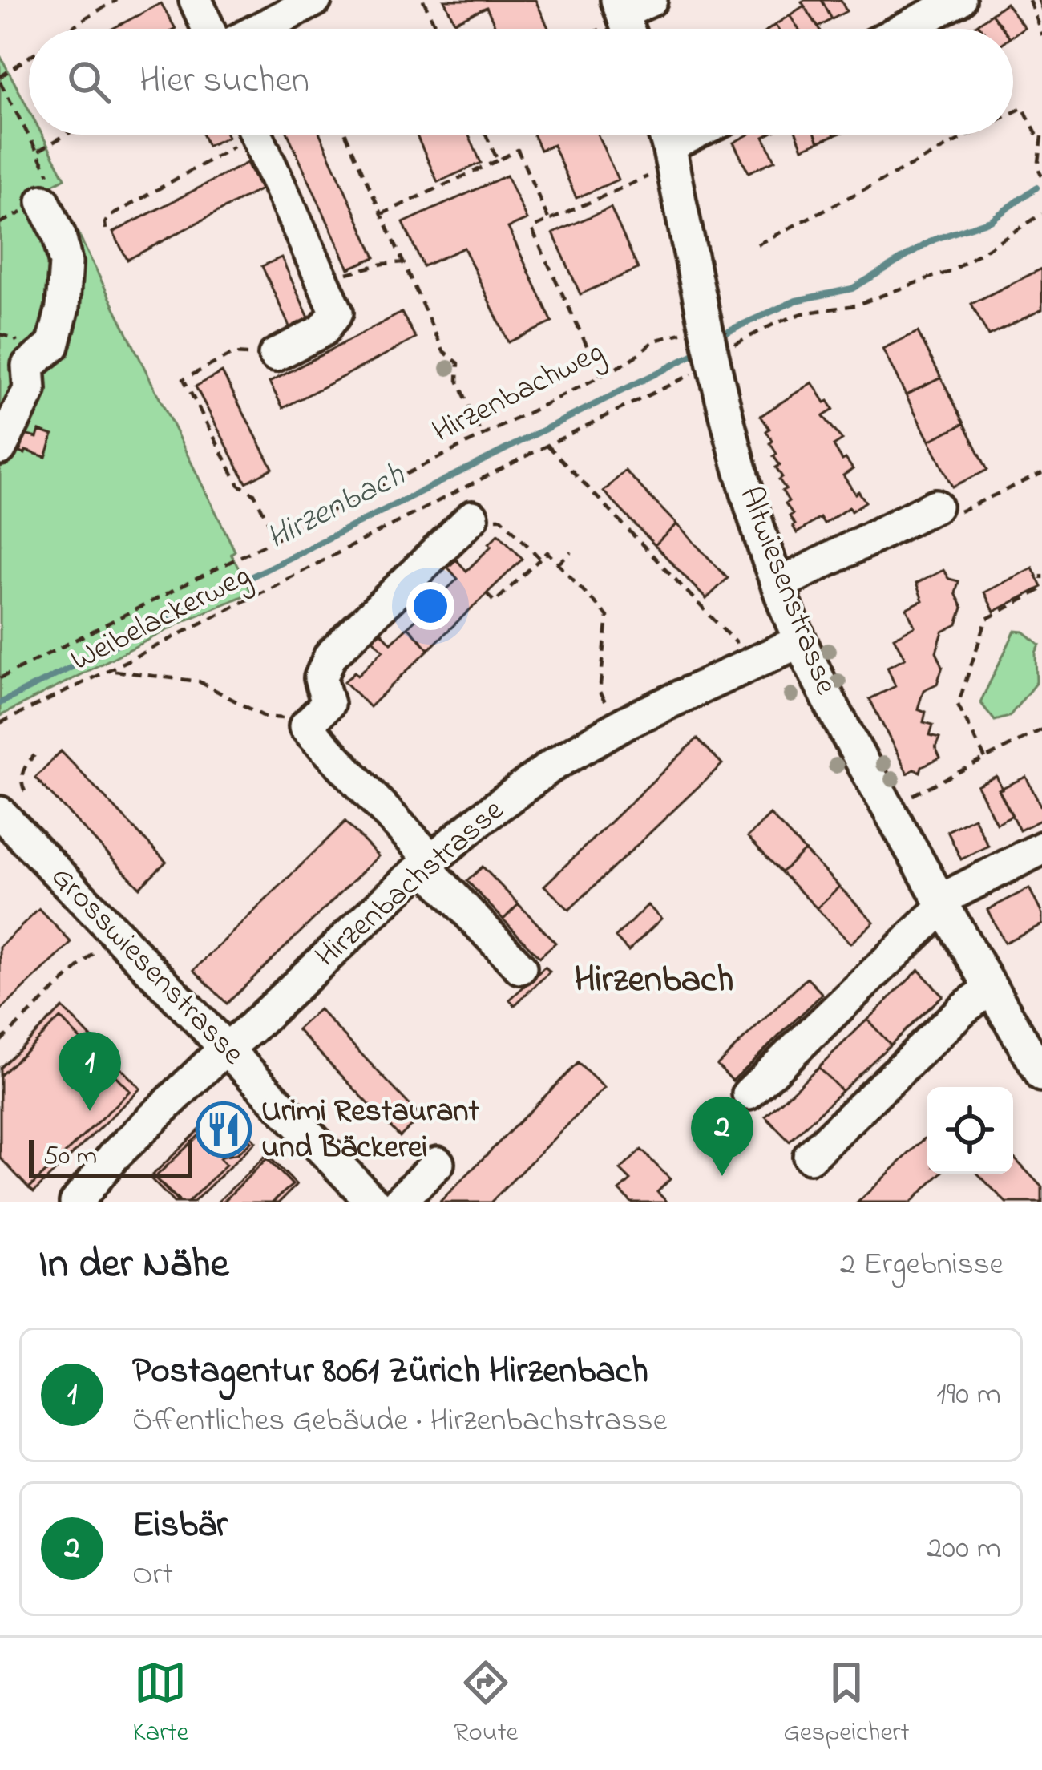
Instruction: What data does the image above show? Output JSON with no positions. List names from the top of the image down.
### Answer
{
  "streets": {
    "street": ["Altwiesenstrasse", "Hirzenbachstrasse", "Grosswiesenstrasse"],
    "path": ["Hirzenbachweg", "Weibelackerweg"]
  },
  "crossings": [
    ["Altwiesenstrasse", "Weibelackerweg"],
    ["Altwiesenstrasse", "Hirzenbachstrasse"],
    ["Hirzenbachstrasse", "Grosswiesenstrasse"]
  ],
  "districts": ["Hirzenbach"],
  "water": ["Hirzenbach"],
  "places": {
    "restaurant": ["Urimi Restaurant und Bäckerei"]
  },
  "scale_bar": "50 m",
  "page": {
    "search": "Hier suchen",
    "pins": ["1", "2"],
    "scale": "50 m",
    "heading": ["In der Nähe", "2 Ergebnisse"],
    "list": [
      {
        "mark": "1",
        "name": "Postagentur 8061 Zürich Hirzenbach",
        "note": "Öffentliches Gebäude · Hirzenbachstrasse",
        "value": "190 m"
      },
      {
        "mark": "2",
        "name": "Eisbär",
        "note": "Ort",
        "value": "200 m"
      }
    ],
    "nav": ["Karte", "Route", "Gespeichert"]
  }
}
